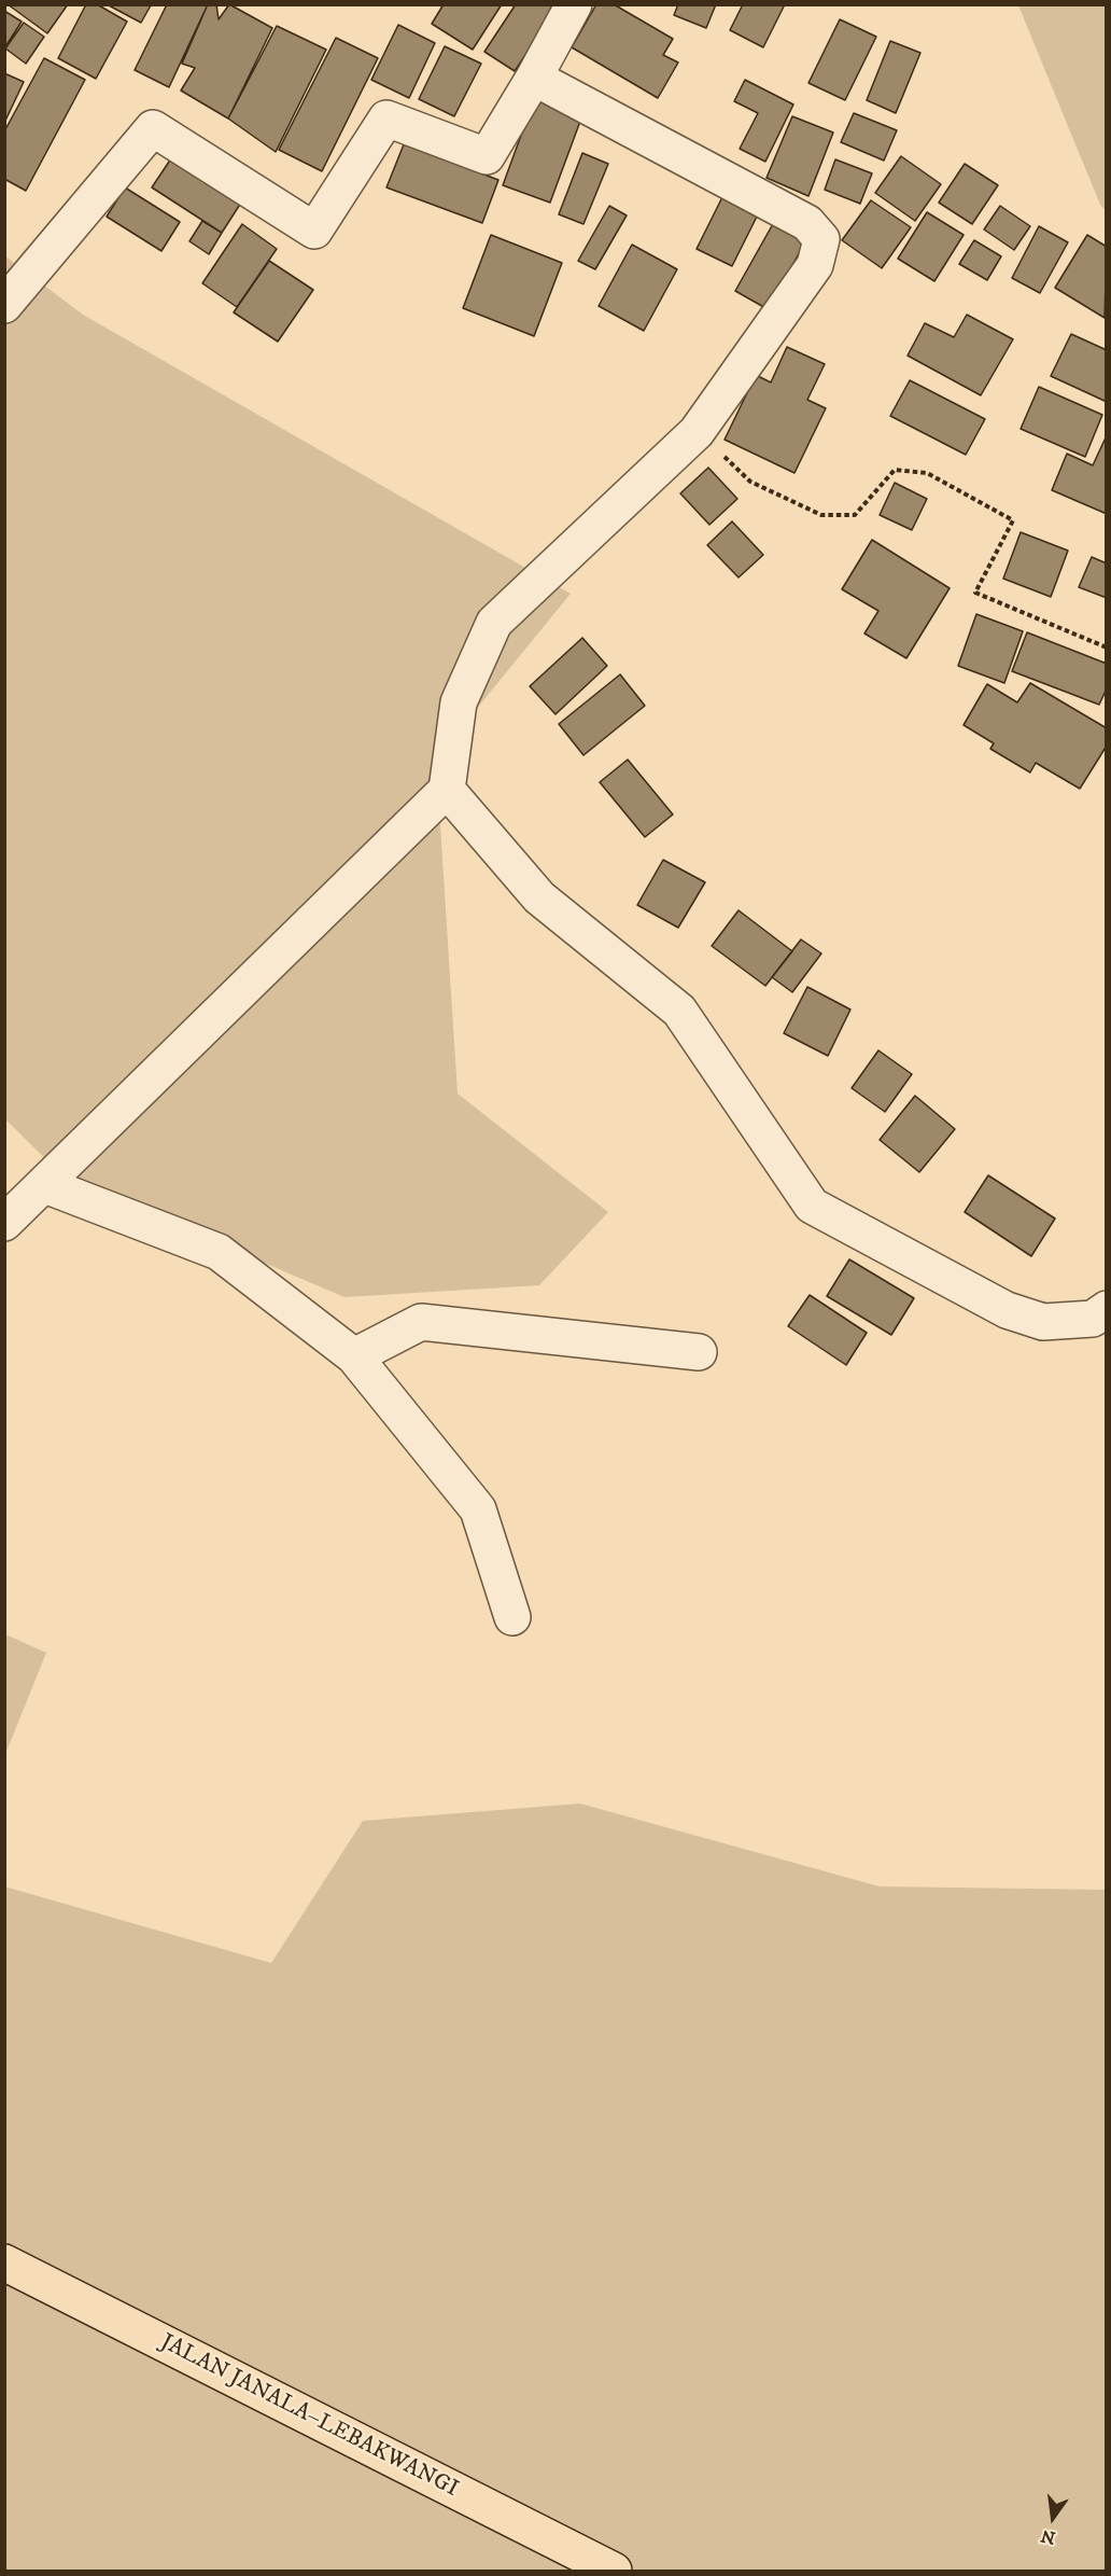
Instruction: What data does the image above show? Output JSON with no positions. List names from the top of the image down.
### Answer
{
  "streets": {
    "main road": ["JALAN JANALA–LEBAKWANGI"]
  },
  "north": "bottom"
}
